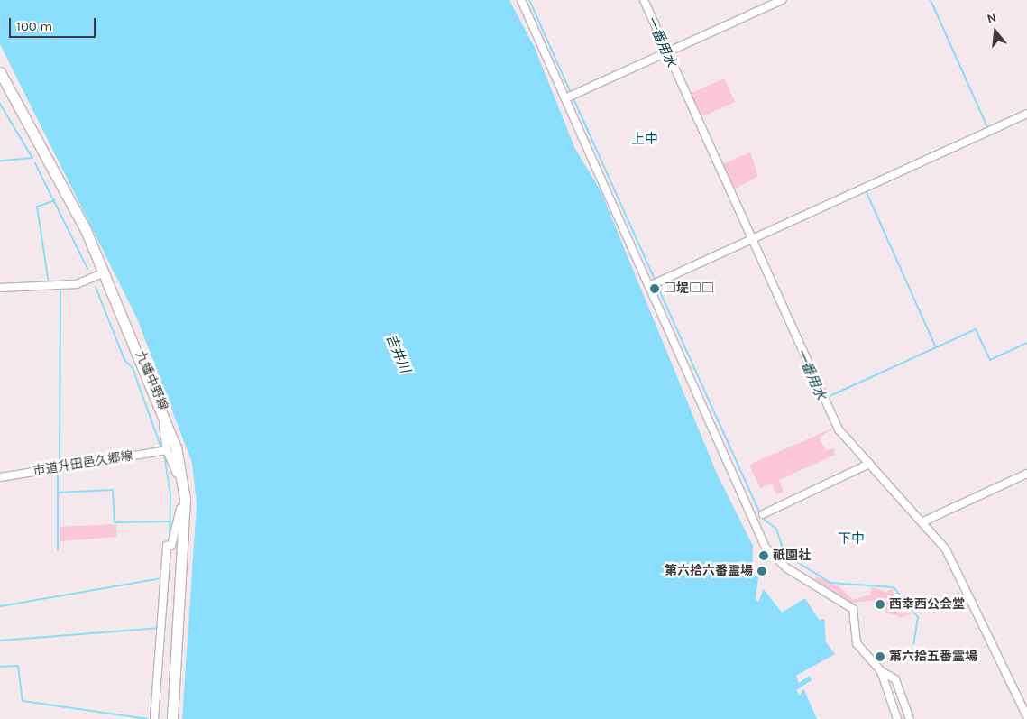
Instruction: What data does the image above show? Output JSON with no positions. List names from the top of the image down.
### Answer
{
  "streets": {
    "main road": ["九蟠中野線"],
    "street": ["市道升田邑久郷線"]
  },
  "districts": ["上中", "下中"],
  "water": ["一番用水", "吉井川"],
  "places": [
    "□堤□□",
    "祇園社",
    "第六拾六番霊場",
    "西幸西公会堂",
    "第六拾五番霊場"
  ],
  "scale_bar": "100 m",
  "north": "top"
}
